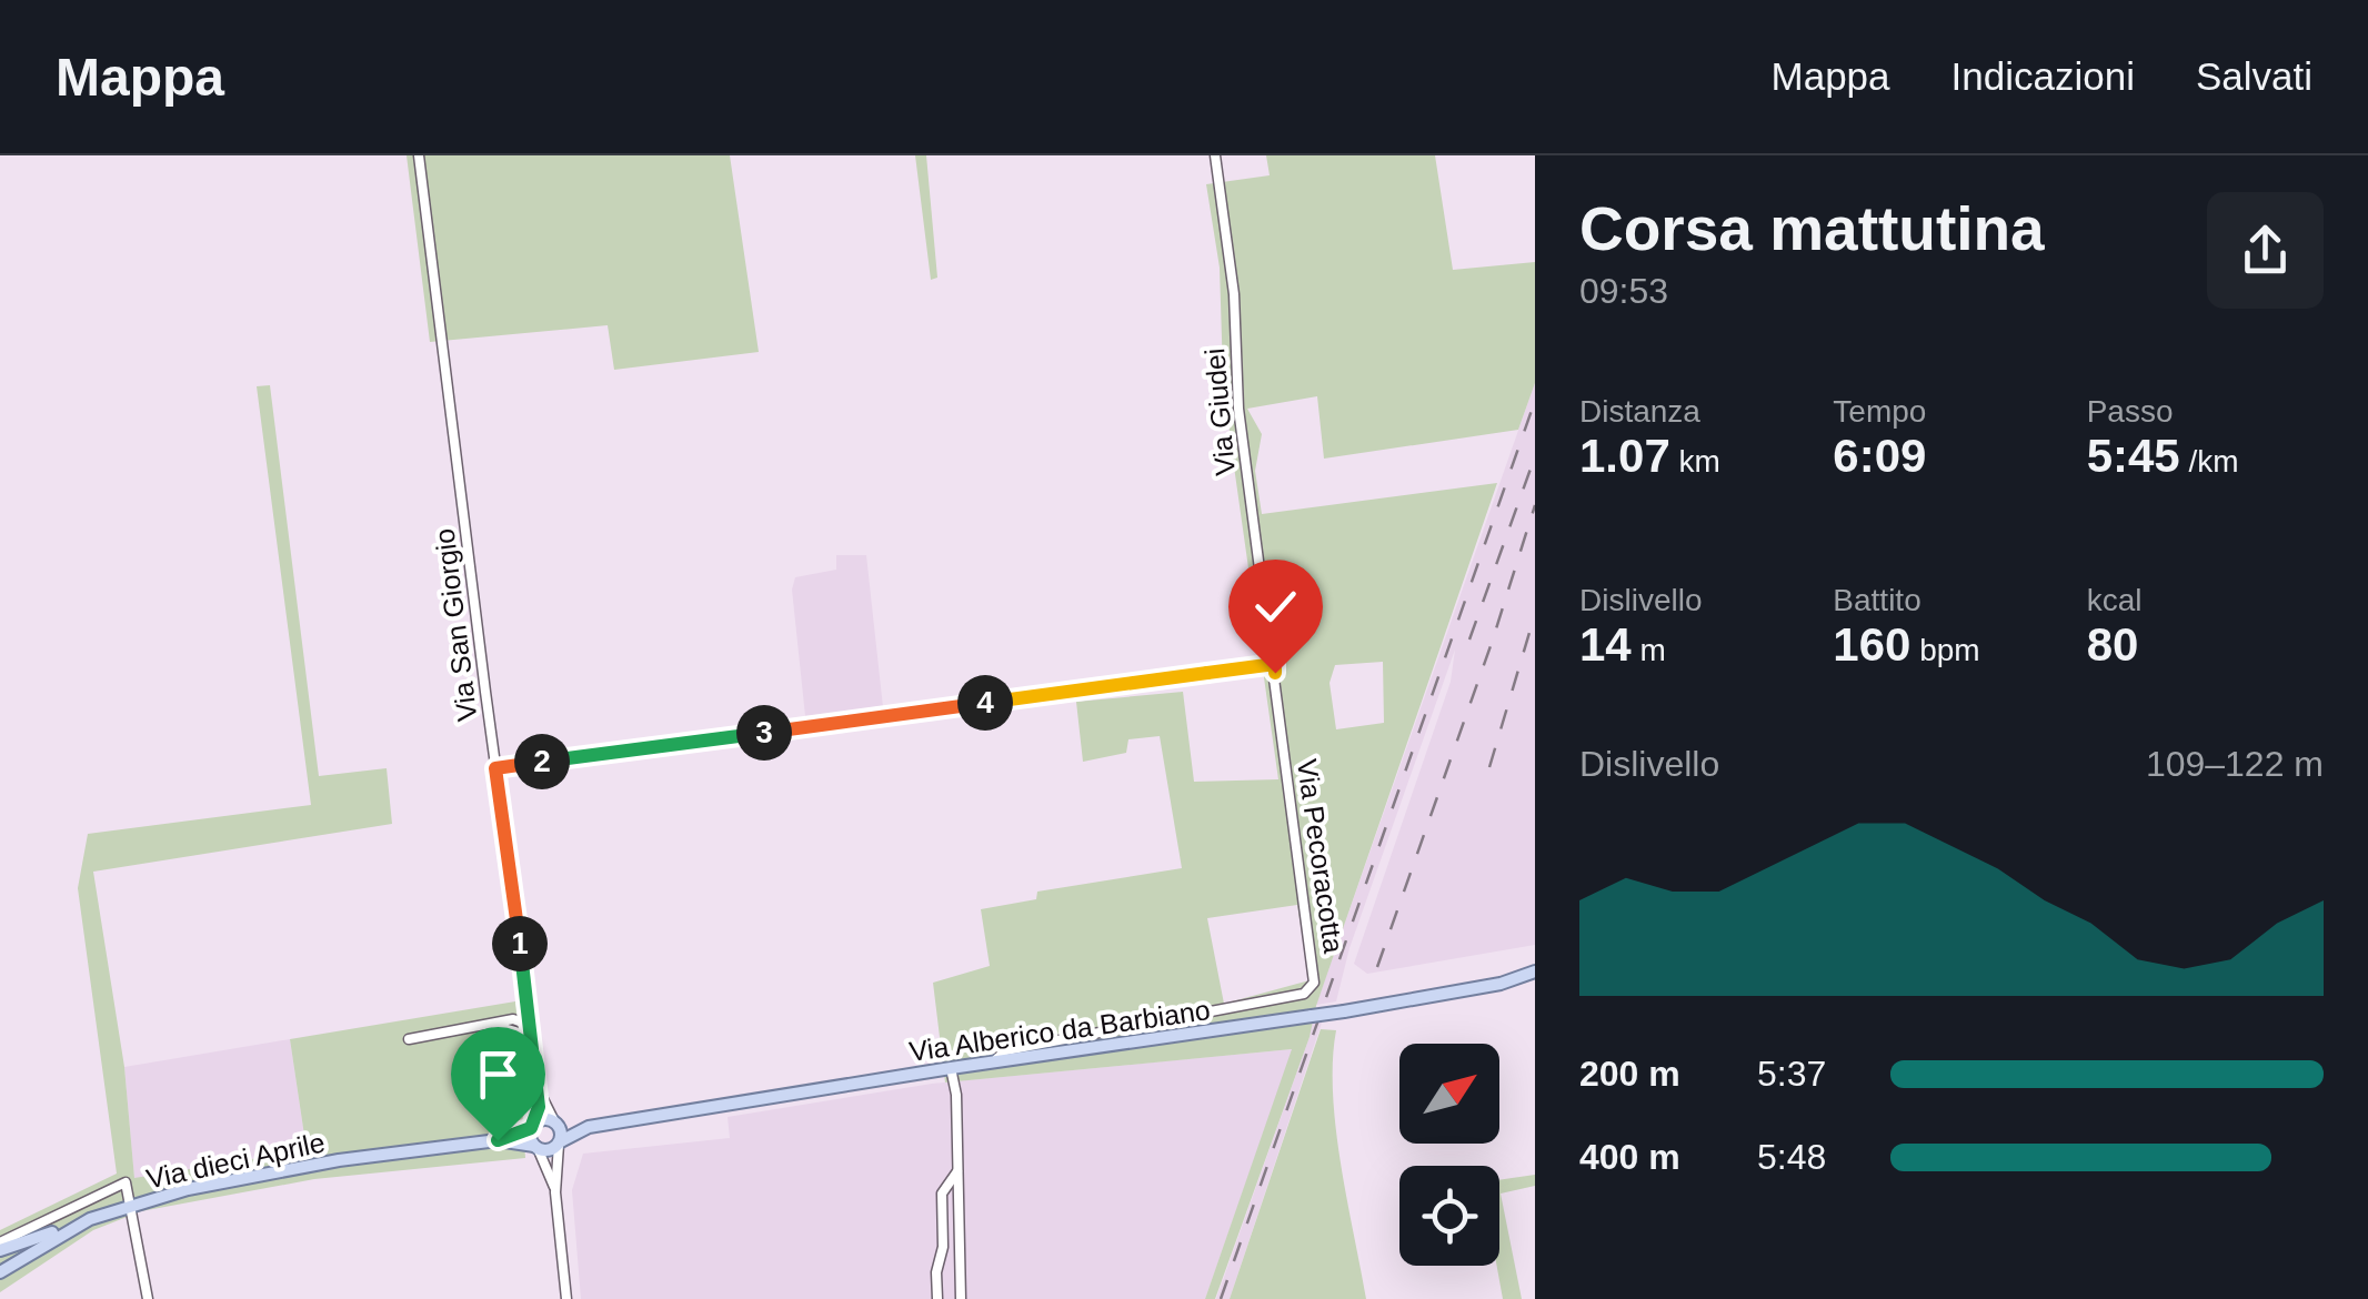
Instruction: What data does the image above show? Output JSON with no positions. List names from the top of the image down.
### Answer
{
  "streets": {
    "main road": ["Via Alberico da Barbiano", "Via dieci Aprile"],
    "street": ["Via Giudei", "Via San Giorgio", "Via Pecoracotta"]
  },
  "crossings": [
    ["Via Giudei", "Via Pecoracotta"],
    ["Via San Giorgio", "Via Alberico da Barbiano"],
    ["Via San Giorgio", "Via dieci Aprile"],
    ["Via Pecoracotta", "Via Alberico da Barbiano"],
    ["Via Alberico da Barbiano", "Via dieci Aprile"]
  ],
  "north": "top right",
  "page": {
    "header": "Mappa",
    "nav": ["Mappa", "Indicazioni", "Salvati"],
    "heading": ["Corsa mattutina", "09:53"],
    "stats": [
      ["Distanza", "1.07 km"],
      ["Tempo", "6:09"],
      ["Passo", "5:45 /km"],
      ["Dislivello", "14 m"],
      ["Battito", "160 bpm"],
      ["kcal", "80"]
    ],
    "pins": [
      "4",
      "3",
      "2",
      "1"
    ],
    "chart": ["Dislivello", "109–122 m"],
    "list": [
      {
        "name": "200 m",
        "note": "5:37"
      },
      {
        "name": "400 m",
        "note": "5:48"
      }
    ]
  }
}
